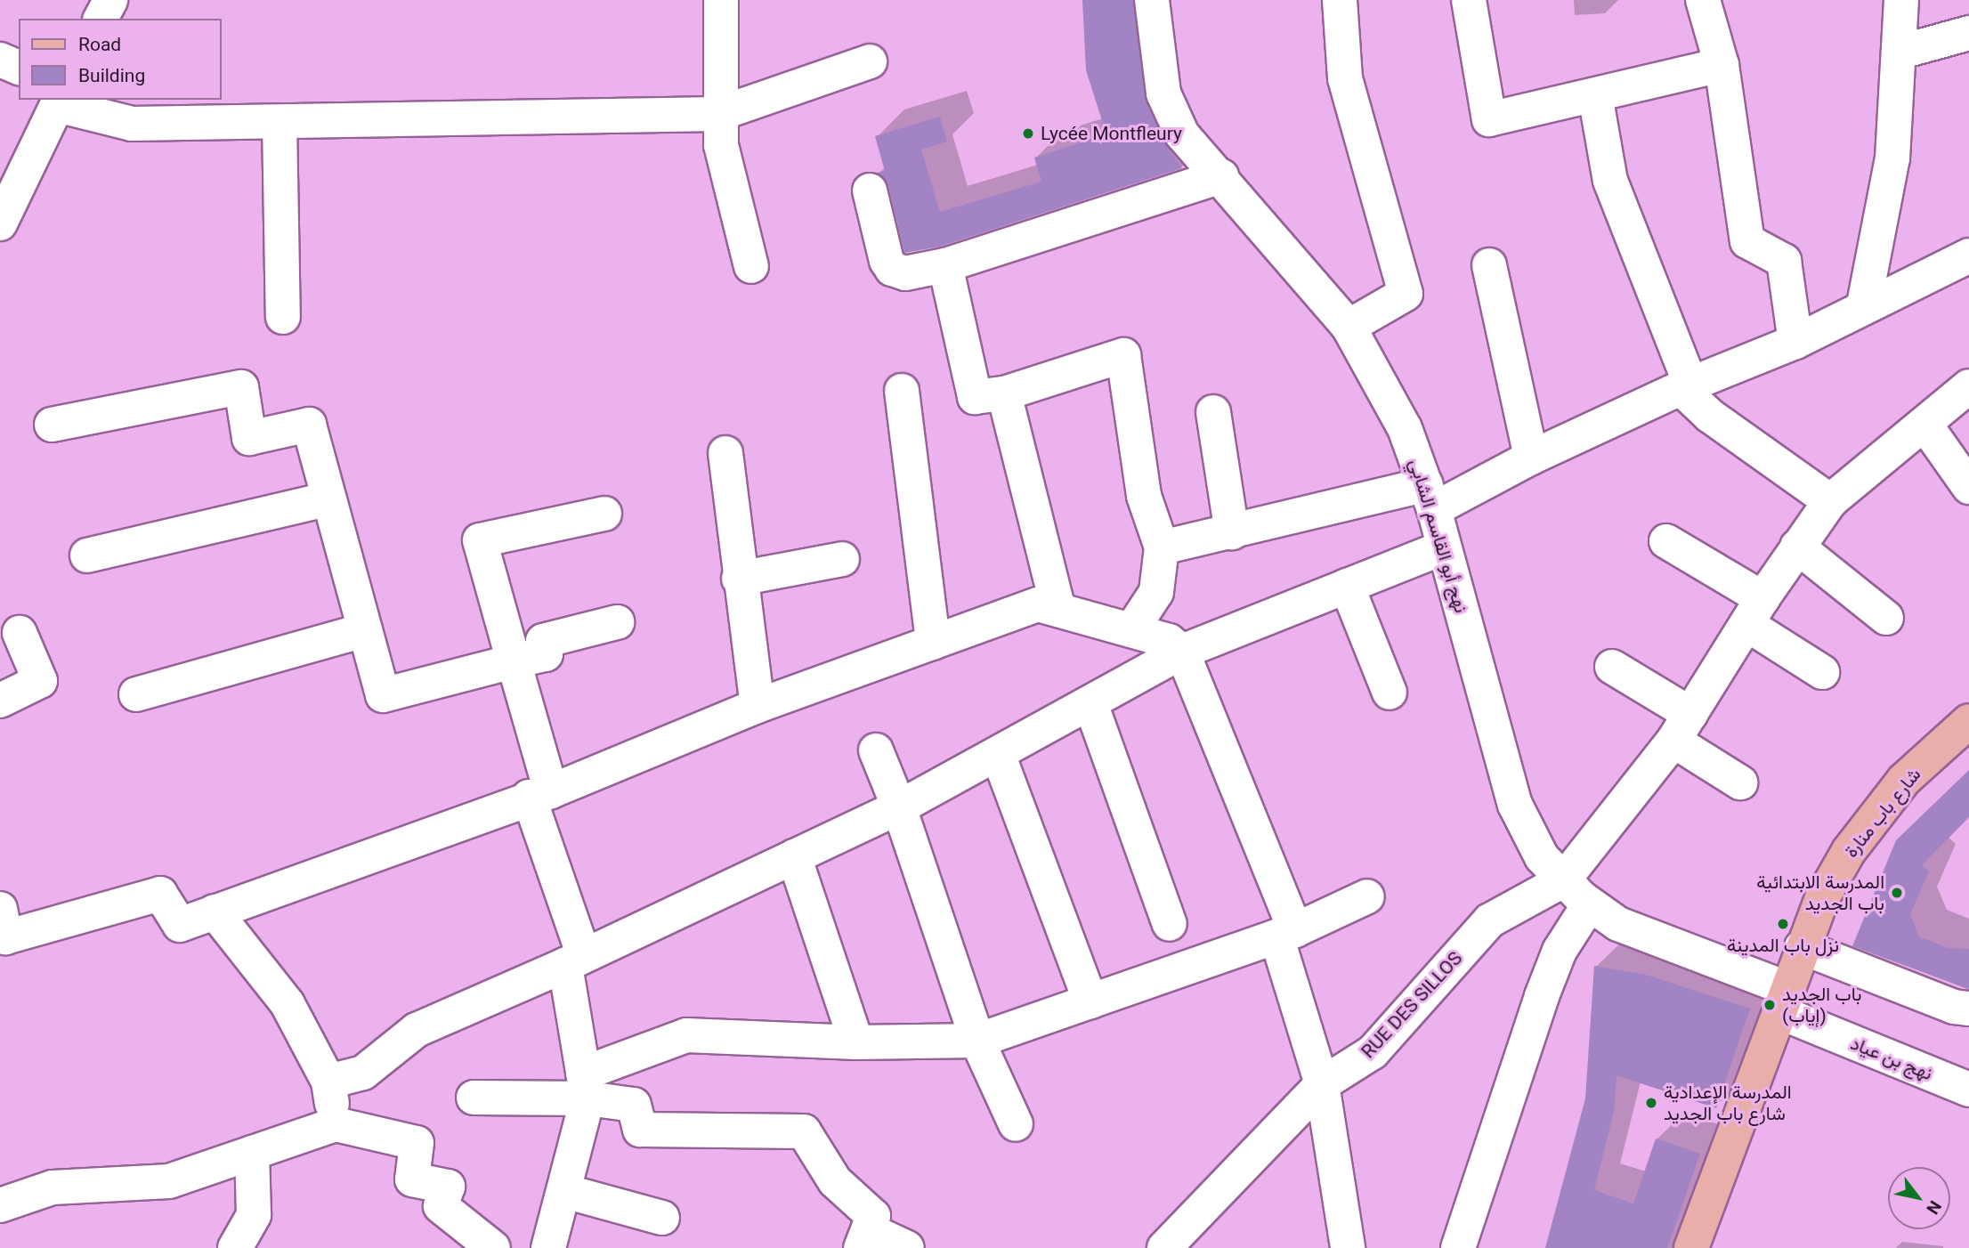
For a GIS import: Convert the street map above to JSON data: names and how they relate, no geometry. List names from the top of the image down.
{
  "streets": {
    "main road": ["شارع باب منارة"],
    "street": ["نهج أبو القاسم الشابي", "RUE DES SILLOS", "نهج بن عياد"]
  },
  "crossings": [
    ["نهج أبو القاسم الشابي", "شارع باب منارة"],
    ["نهج أبو القاسم الشابي", "RUE DES SILLOS"],
    ["نهج أبو القاسم الشابي", "نهج بن عياد"],
    ["شارع باب منارة", "نهج بن عياد"]
  ],
  "places": [
    "Lycée Montfleury",
    "المدرسة الابتدائية باب الجديد",
    "نزل باب المدينة",
    "باب الجديد (إياب)",
    "المدرسة الإعدادية شارع باب الجديد"
  ],
  "legend": ["Road", "Building"],
  "north": "bottom right"
}
